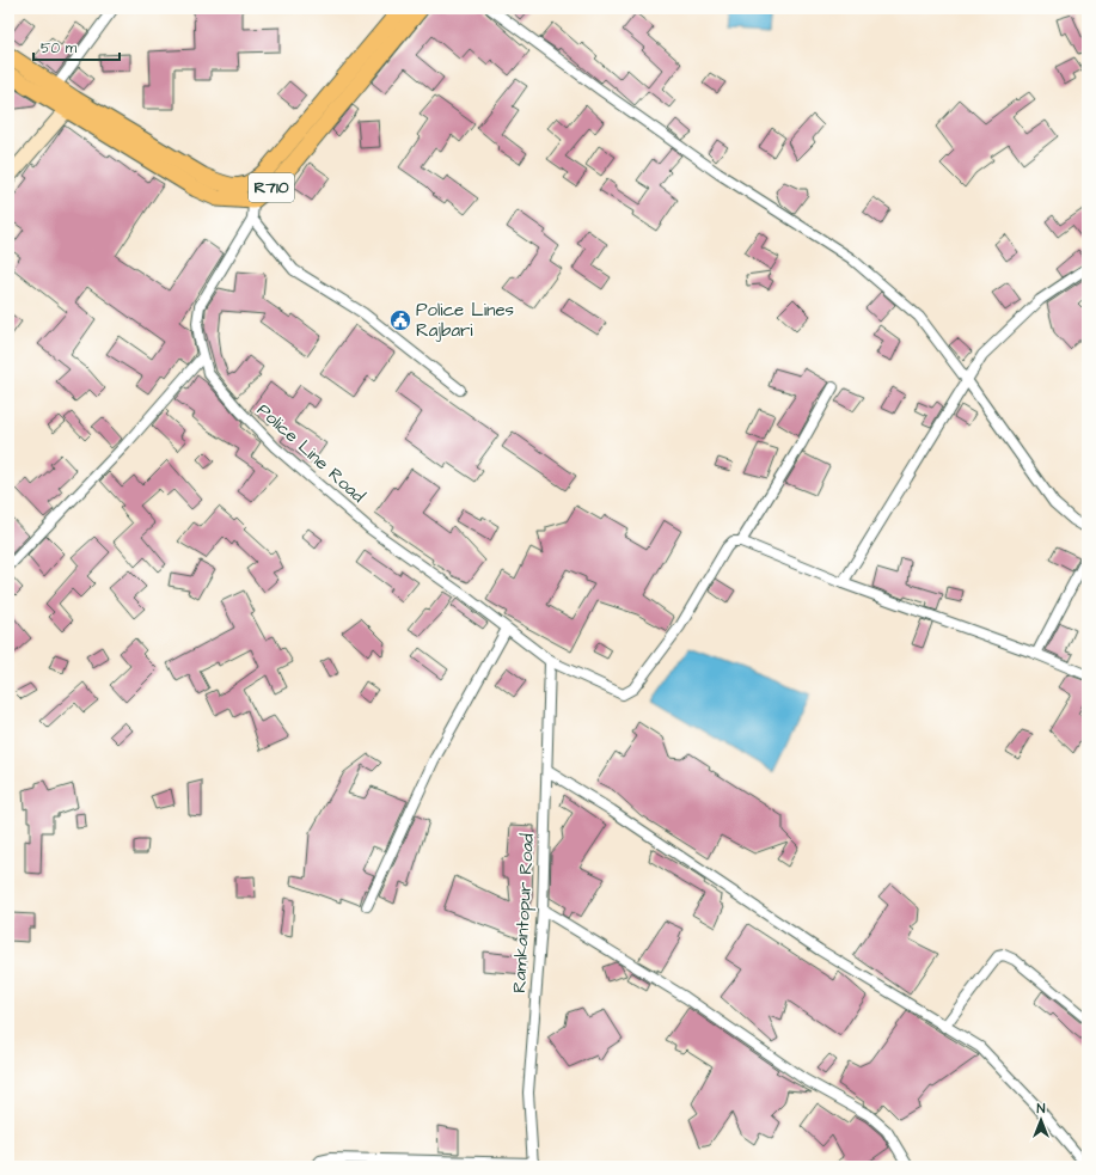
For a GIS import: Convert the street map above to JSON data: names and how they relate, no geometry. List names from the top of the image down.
{
  "streets": {
    "main road": ["R710"],
    "street": ["Police Line Road", "Ramkantopur Road"]
  },
  "crossings": [
    ["R710", "Police Line Road"],
    ["Police Line Road", "Ramkantopur Road"]
  ],
  "places": {
    "public building": ["Police Lines Rajbari"]
  },
  "scale_bar": "50 m",
  "north": "top"
}
